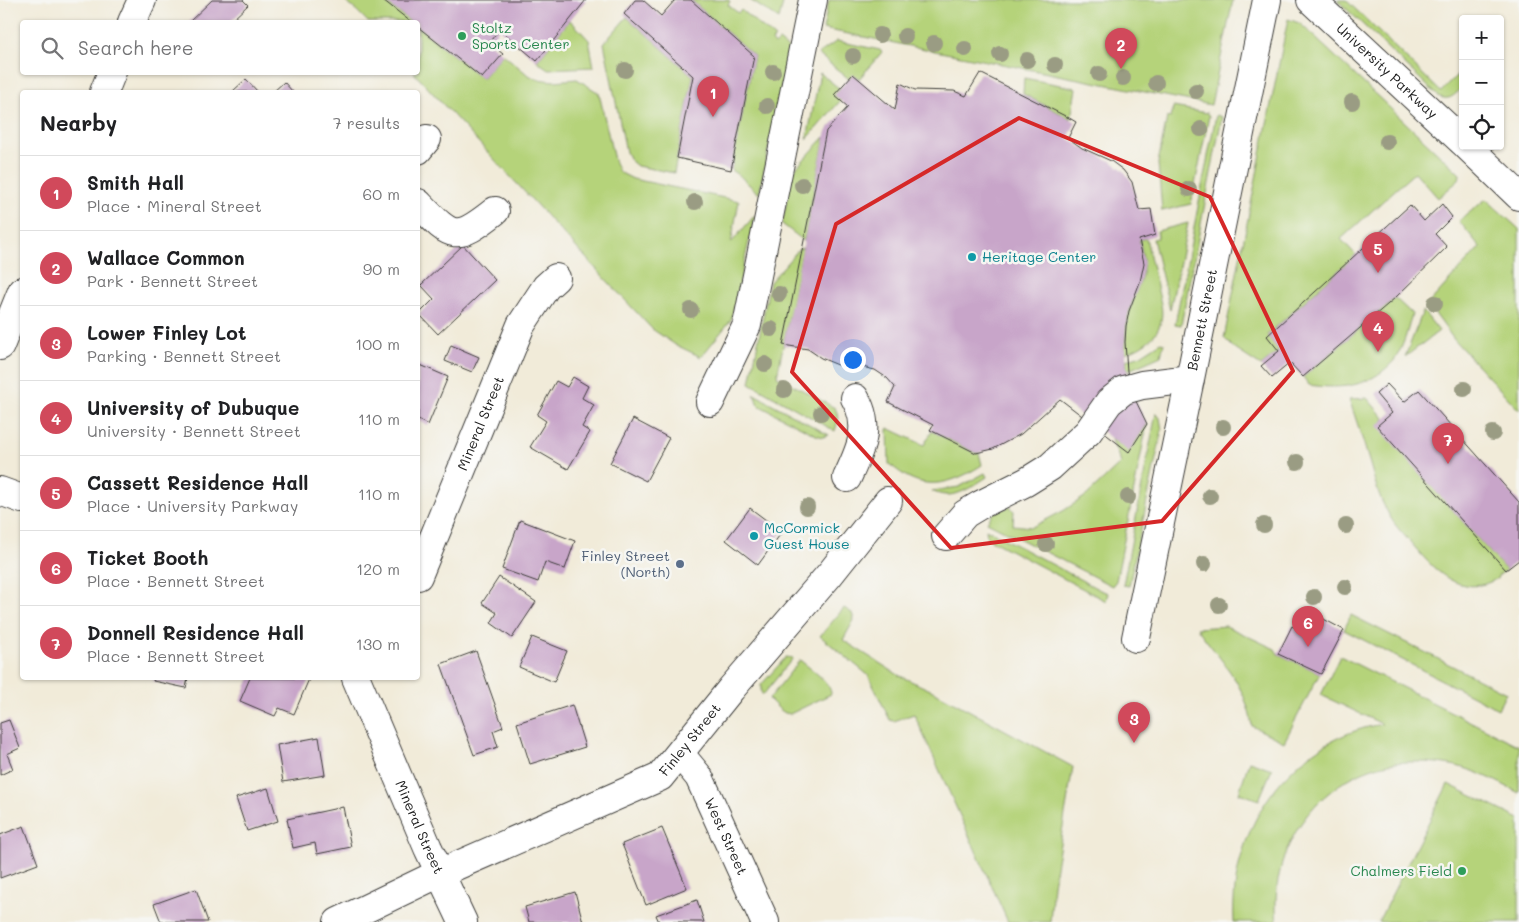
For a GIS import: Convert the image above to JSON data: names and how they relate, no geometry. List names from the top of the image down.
{
  "streets": {
    "street": [
      "University Parkway",
      "Bennett Street",
      "Mineral Street",
      "Finley Street",
      "West Street"
    ]
  },
  "crossings": [
    ["Mineral Street", "Finley Street"],
    ["Finley Street", "West Street"]
  ],
  "places": [
    "Stoltz Sports Center",
    "Heritage Center",
    "McCormick Guest House",
    "Finley Street (North)",
    "Chalmers Field"
  ],
  "page": {
    "map_buttons": ["+", "−"],
    "search": "Search here",
    "pins": [
      "2",
      "1",
      "5",
      "4",
      "7",
      "6",
      "3"
    ],
    "heading": ["Nearby", "7 results"],
    "list": [
      {
        "mark": "1",
        "name": "Smith Hall",
        "note": "Place · Mineral Street",
        "value": "60 m"
      },
      {
        "mark": "2",
        "name": "Wallace Common",
        "note": "Park · Bennett Street",
        "value": "90 m"
      },
      {
        "mark": "3",
        "name": "Lower Finley Lot",
        "note": "Parking · Bennett Street",
        "value": "100 m"
      },
      {
        "mark": "4",
        "name": "University of Dubuque",
        "note": "University · Bennett Street",
        "value": "110 m"
      },
      {
        "mark": "5",
        "name": "Cassett Residence Hall",
        "note": "Place · University Parkway",
        "value": "110 m"
      },
      {
        "mark": "6",
        "name": "Ticket Booth",
        "note": "Place · Bennett Street",
        "value": "120 m"
      },
      {
        "mark": "7",
        "name": "Donnell Residence Hall",
        "note": "Place · Bennett Street",
        "value": "130 m"
      }
    ]
  }
}
